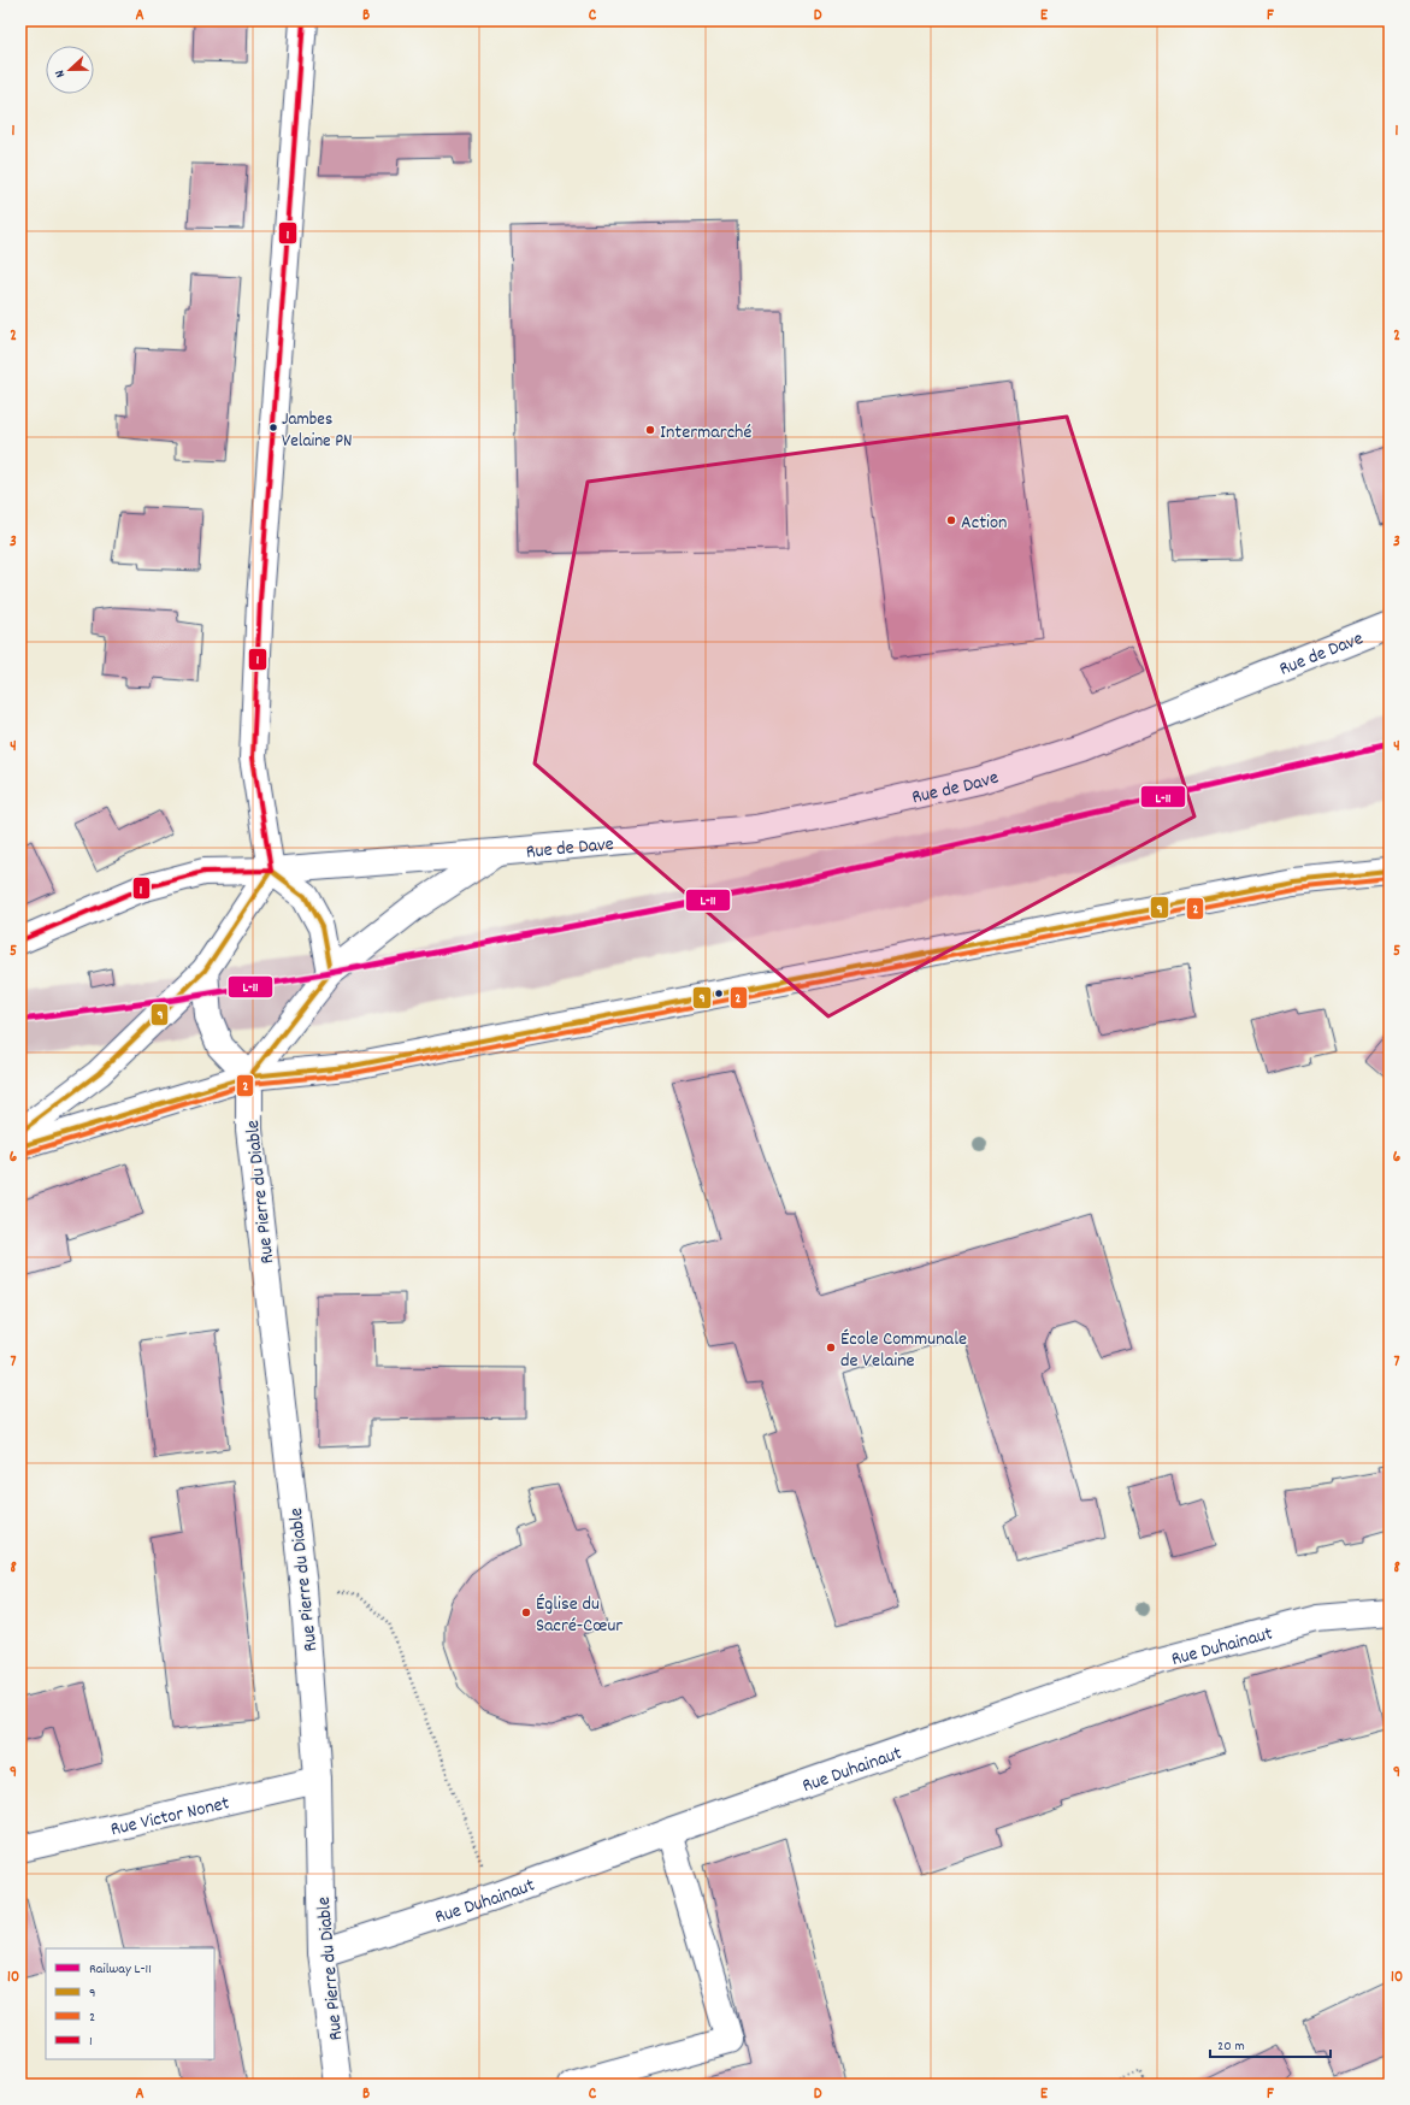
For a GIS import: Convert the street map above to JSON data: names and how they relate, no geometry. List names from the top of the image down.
{
  "streets": {
    "street": [
      "Rue de Dave",
      "Rue Pierre du Diable",
      "Rue Duhainaut",
      "Rue Victor Nonet"
    ]
  },
  "crossings": [
    ["Rue de Dave", "Rue Pierre du Diable"],
    ["Rue Pierre du Diable", "Rue Duhainaut"],
    ["Rue Pierre du Diable", "Rue Victor Nonet"]
  ],
  "places": [
    "Jambes Velaine PN",
    "Intermarché",
    "Action",
    "École Communale de Velaine",
    "Église du Sacré-Cœur"
  ],
  "lines": [
    "transit line 1",
    "rail line L-11",
    "transit line 9",
    "transit line 2"
  ],
  "legend": [
    "Railway L-11",
    "9",
    "2",
    "1"
  ],
  "scale_bar": "20 m",
  "north": "left",
  "grid": {
    "columns": [
      "A",
      "B",
      "C",
      "D",
      "E",
      "F"
    ],
    "rows": [
      "1",
      "2",
      "3",
      "4",
      "5",
      "6",
      "7",
      "8",
      "9",
      "10"
    ]
  }
}
